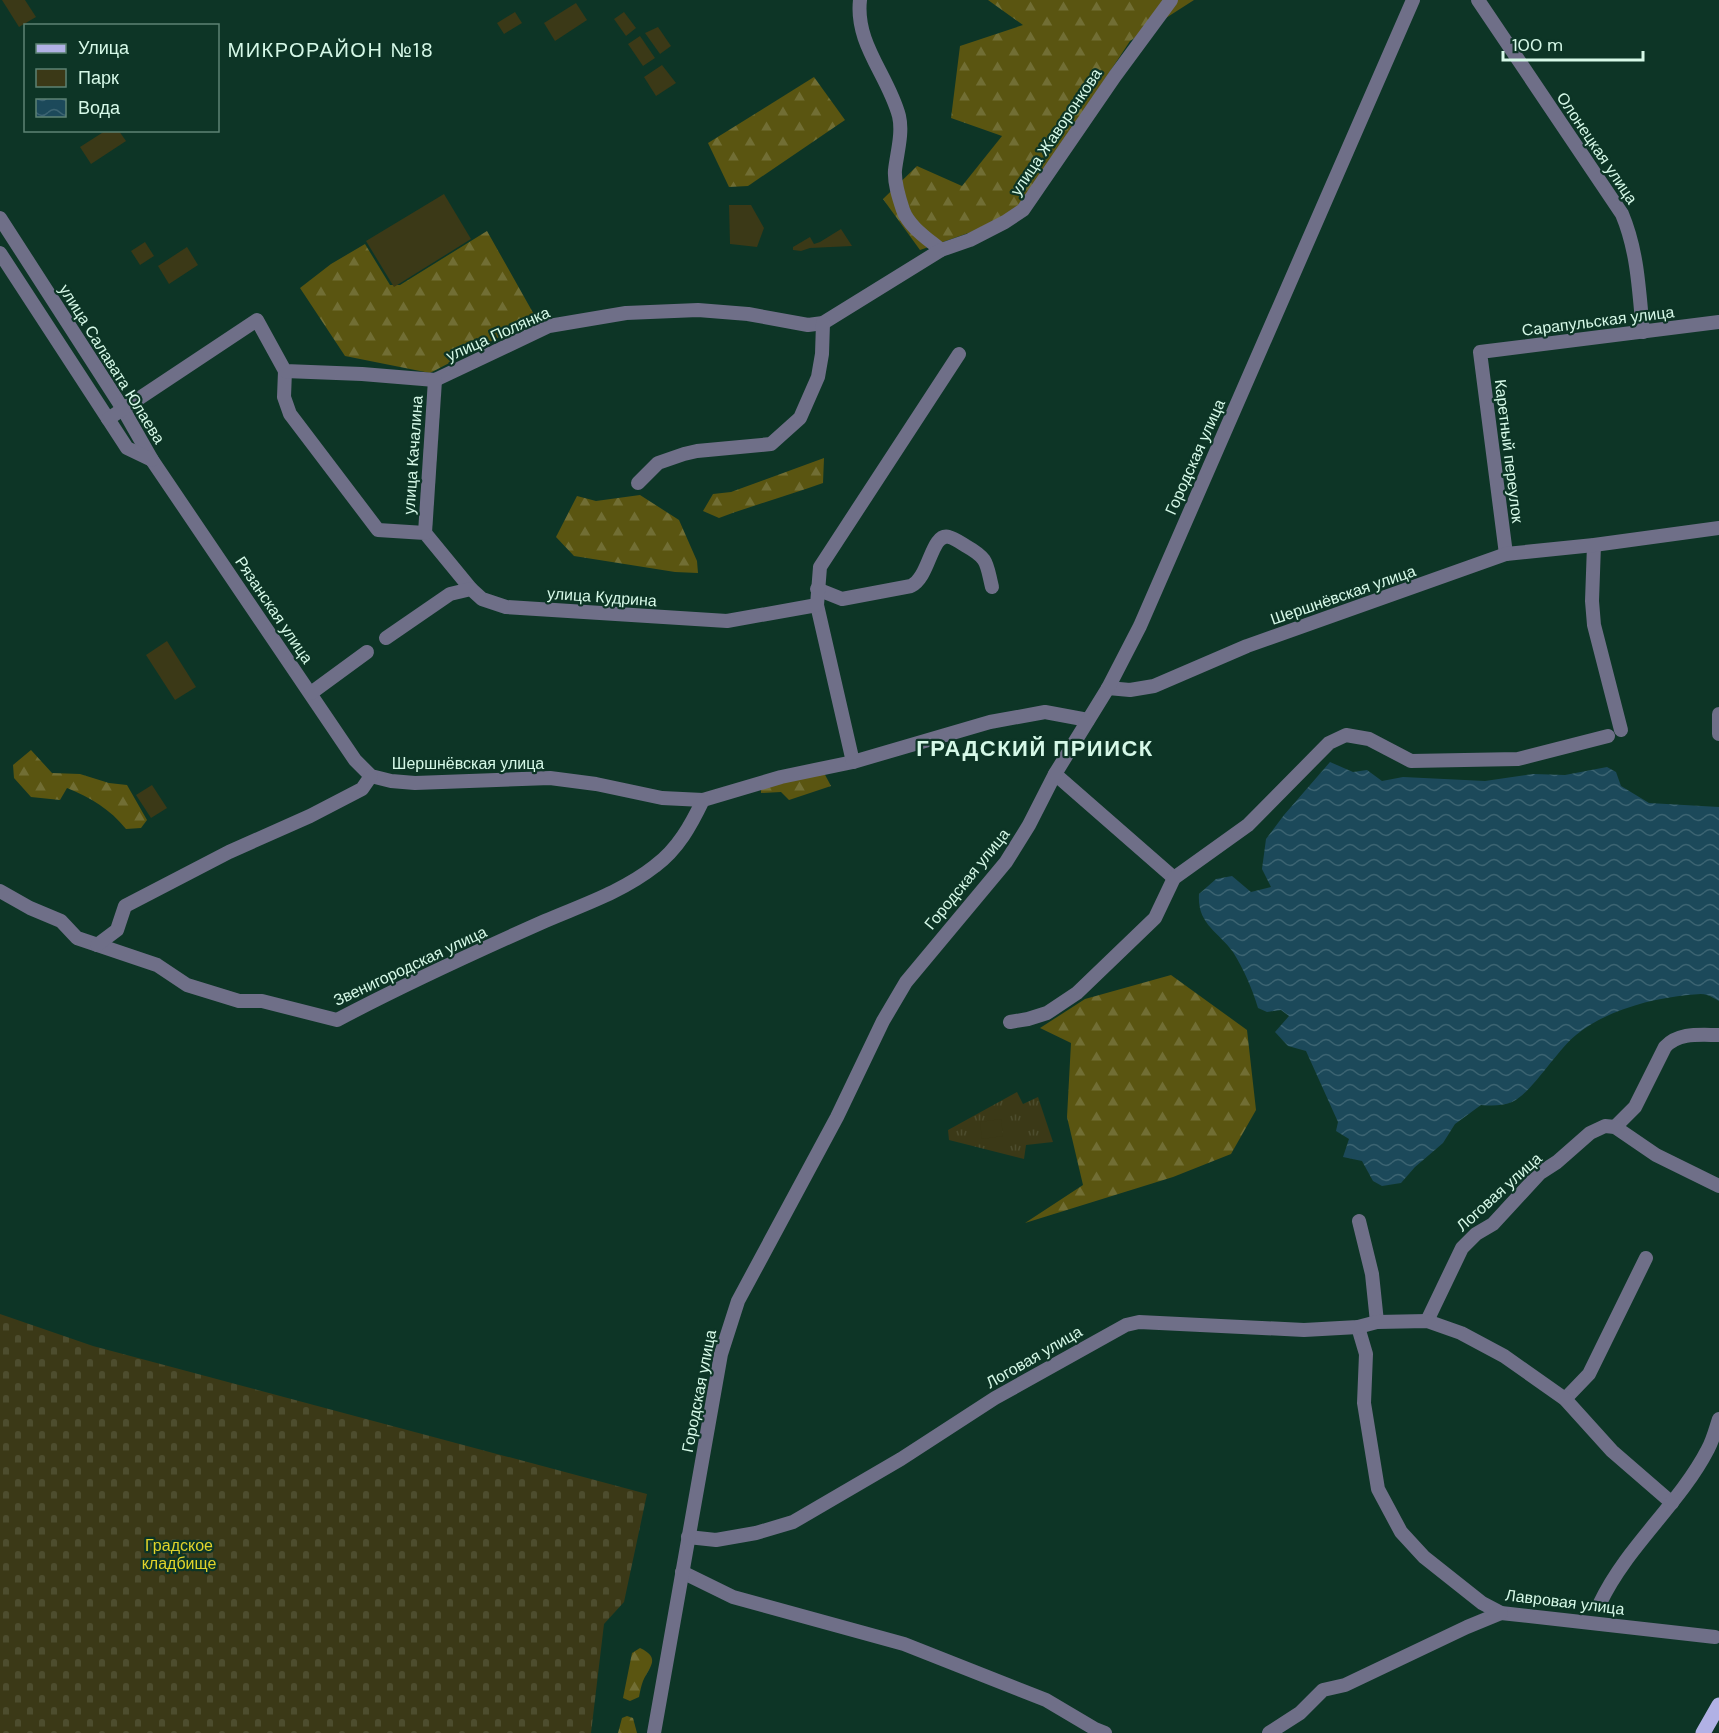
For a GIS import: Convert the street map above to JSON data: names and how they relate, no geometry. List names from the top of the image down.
{
  "streets": {
    "street": [
      "улица Жаворонкова",
      "Олонецкая улица",
      "Сарапульская улица",
      "улица Полянка",
      "улица Салавата Юлаева",
      "Каретный переулок",
      "улица Качалина",
      "Городская улица",
      "Шершнёвская улица",
      "улица Кудрина",
      "Рязанская улица",
      "Звенигородская улица",
      "Логовая улица",
      "Лавровая улица"
    ]
  },
  "crossings": [
    ["Олонецкая улица", "Сарапульская улица"],
    ["Сарапульская улица", "Каретный переулок"],
    ["улица Полянка", "улица Качалина"],
    ["улица Салавата Юлаева", "Рязанская улица"],
    ["Каретный переулок", "Шершнёвская улица"],
    ["Городская улица", "Шершнёвская улица"],
    ["Городская улица", "Логовая улица"],
    ["Шершнёвская улица", "Рязанская улица"],
    ["Шершнёвская улица", "Звенигородская улица"],
    ["Логовая улица", "Лавровая улица"]
  ],
  "districts": ["МИКРОРАЙОН №18", "ГРАДСКИЙ ПРИИСК"],
  "parks": ["Градское кладбище"],
  "legend": ["Улица", "Парк", "Вода"],
  "scale_bar": "100 m"
}
